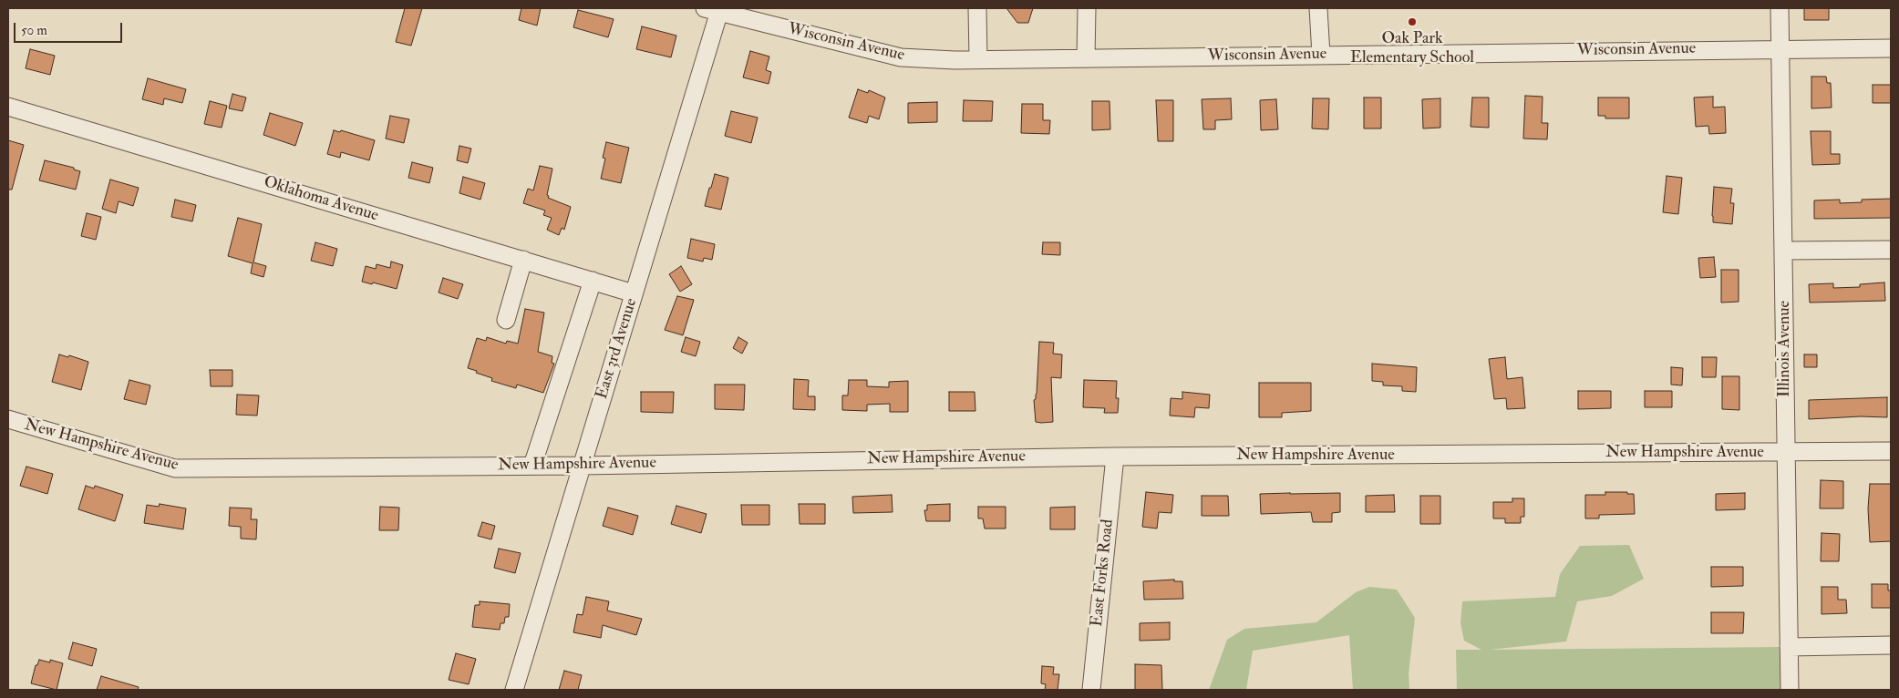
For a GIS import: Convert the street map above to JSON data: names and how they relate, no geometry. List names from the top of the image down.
{
  "streets": {
    "street": [
      "Wisconsin Avenue",
      "Oklahoma Avenue",
      "East 3rd Avenue",
      "Illinois Avenue",
      "New Hampshire Avenue",
      "East Forks Road"
    ]
  },
  "crossings": [
    ["Wisconsin Avenue", "East 3rd Avenue"],
    ["Wisconsin Avenue", "Illinois Avenue"],
    ["Oklahoma Avenue", "East 3rd Avenue"],
    ["East 3rd Avenue", "New Hampshire Avenue"],
    ["Illinois Avenue", "New Hampshire Avenue"],
    ["New Hampshire Avenue", "East Forks Road"]
  ],
  "places": ["Oak Park Elementary School"],
  "scale_bar": "50 m"
}
